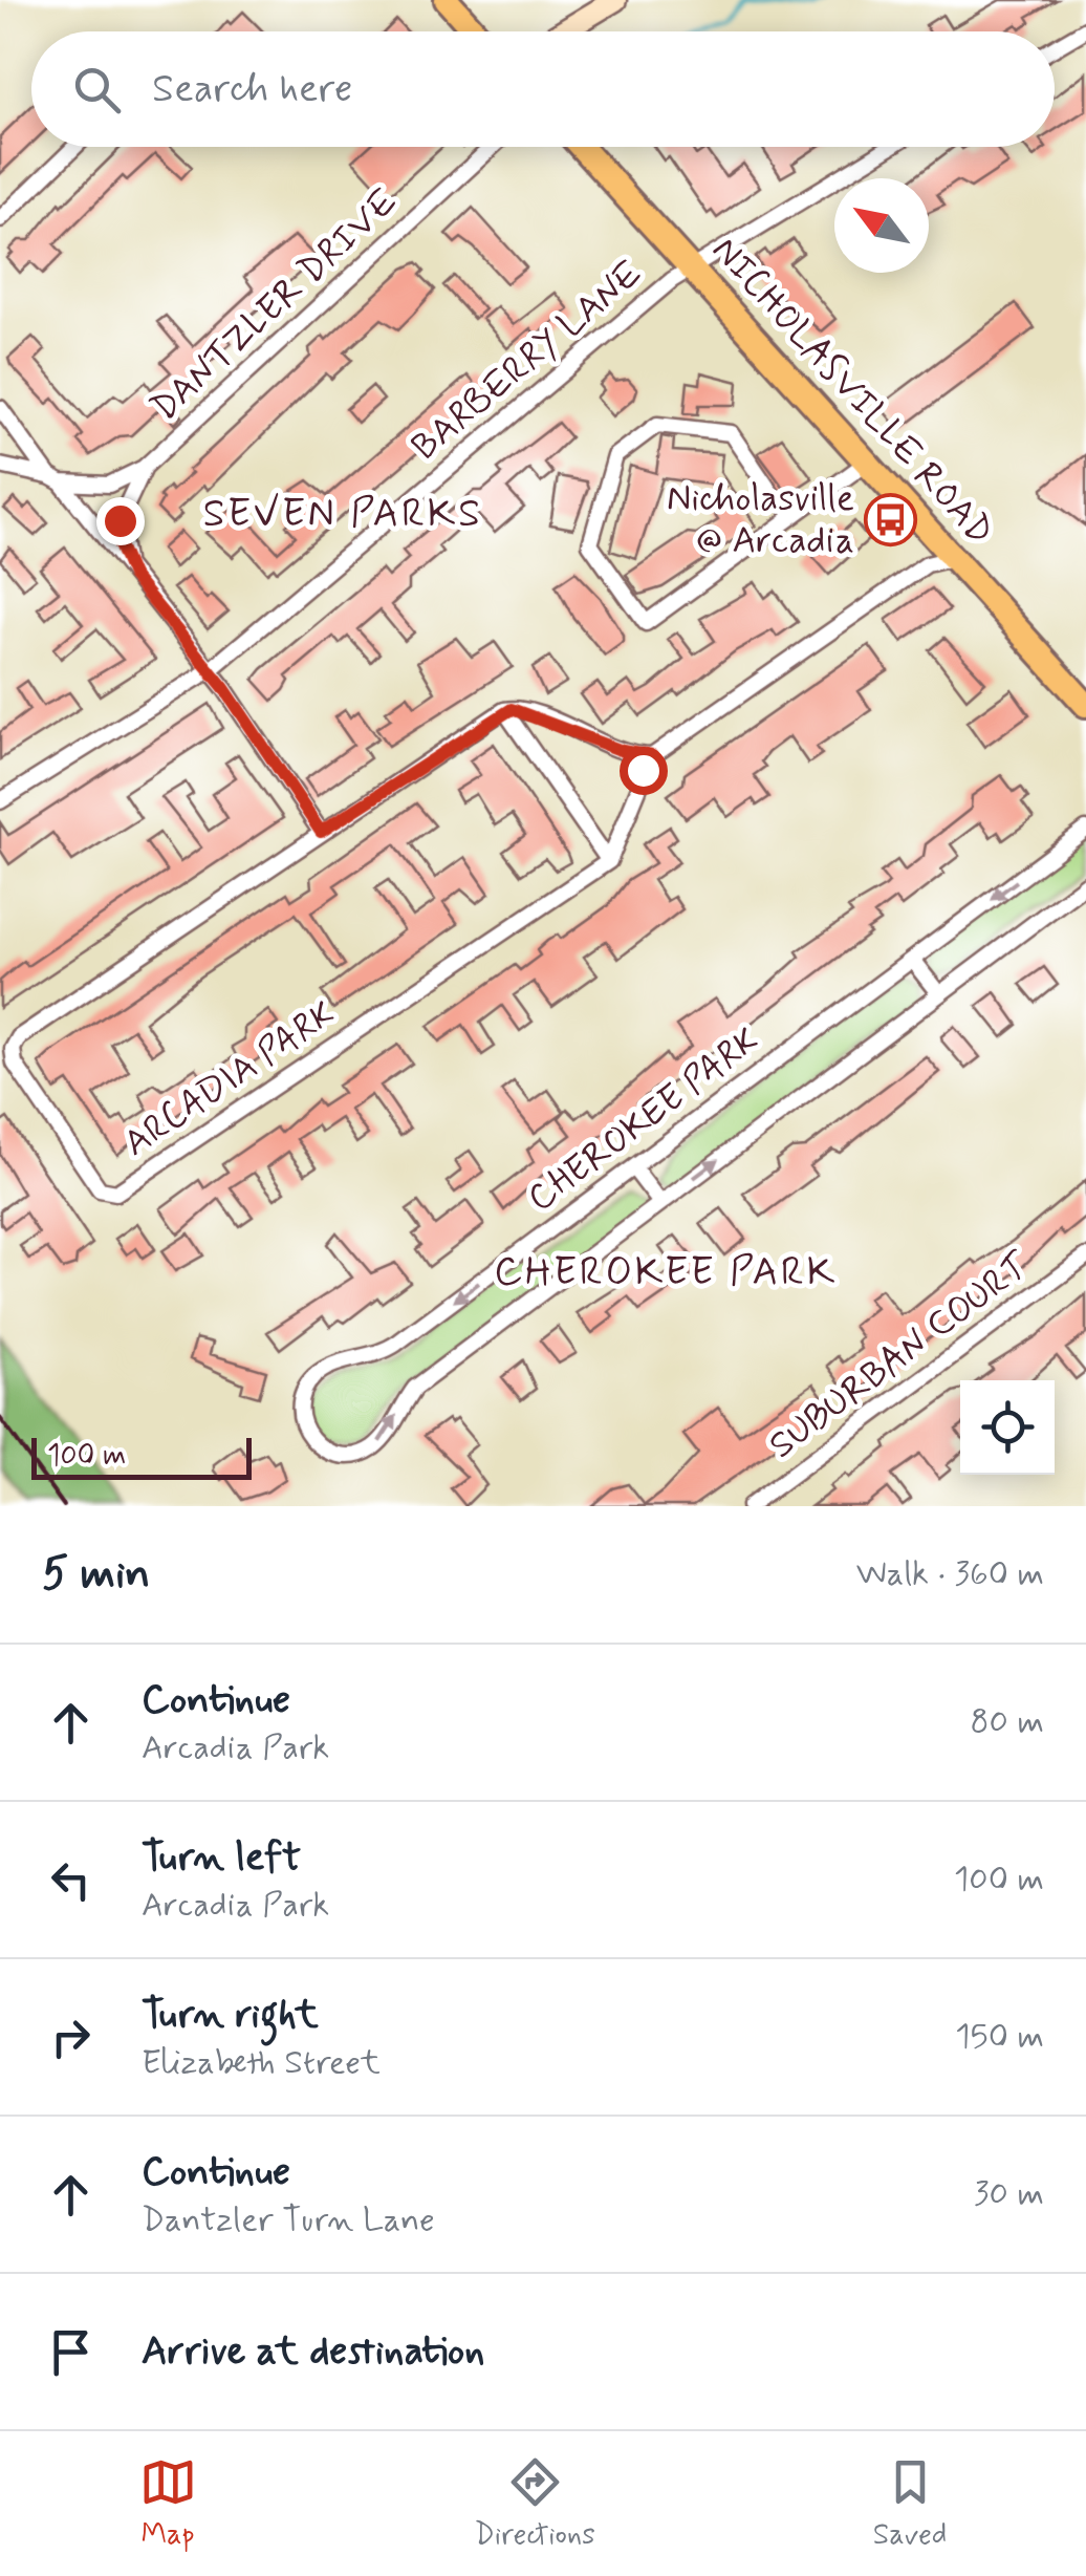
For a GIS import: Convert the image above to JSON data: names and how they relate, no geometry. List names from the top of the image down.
{
  "streets": {
    "main road": ["NICHOLASVILLE ROAD"],
    "street": [
      "DANTZLER DRIVE",
      "BARBERRY LANE",
      "ARCADIA PARK",
      "CHEROKEE PARK",
      "SUBURBAN COURT"
    ]
  },
  "crossings": [
    ["BARBERRY LANE", "NICHOLASVILLE ROAD"]
  ],
  "districts": ["SEVEN PARKS", "CHEROKEE PARK"],
  "places": {
    "bus stop": ["Nicholasville @ Arcadia"]
  },
  "scale_bar": "100 m",
  "north": "top left",
  "page": {
    "search": "Search here",
    "scale": "100 m",
    "heading": ["5 min", "Walk · 360 m"],
    "list": [
      ["Continue", "Arcadia Park", "80 m"],
      ["Turn left", "Arcadia Park", "100 m"],
      ["Turn right", "Elizabeth Street", "150 m"],
      ["Continue", "Dantzler Turn Lane", "30 m"],
      "Arrive at destination"
    ],
    "nav": ["Map", "Directions", "Saved"]
  }
}
